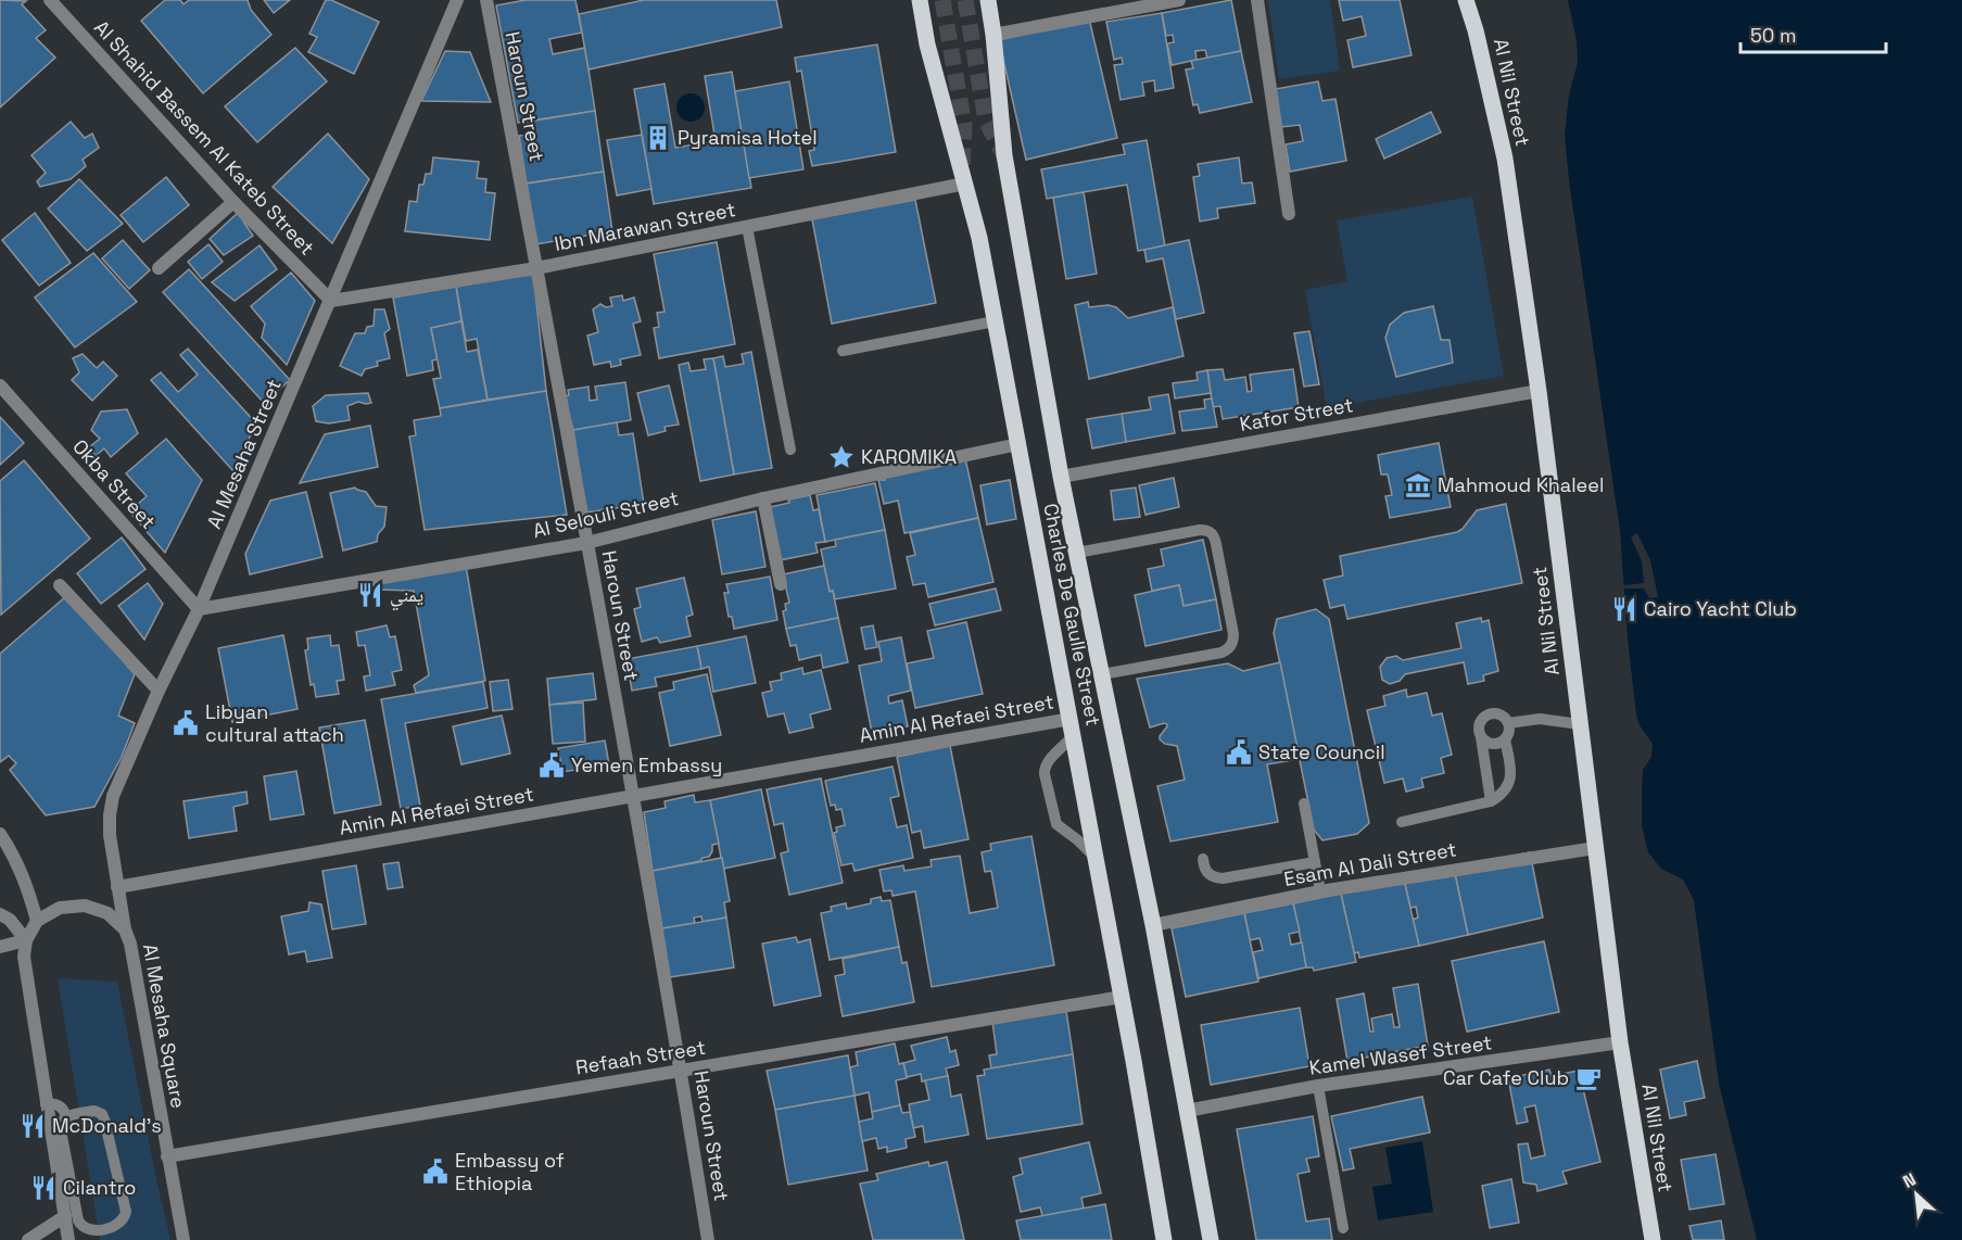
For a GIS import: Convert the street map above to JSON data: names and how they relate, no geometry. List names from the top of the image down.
{
  "streets": {
    "main road": ["Al Nil Street", "Charles De Gaulle Street"],
    "street": [
      "Haroun Street",
      "Al Shahid Bassem Al Kateb Street",
      "Ibn Marawan Street",
      "Kafor Street",
      "Al Mesaha Street",
      "Okba Street",
      "Al Selouli Street",
      "Amin Al Refaei Street",
      "Esam Al Dali Street",
      "Al Mesaha Square",
      "Kamel Wasef Street",
      "Refaah Street"
    ]
  },
  "crossings": [
    ["Al Nil Street", "Kafor Street"],
    ["Al Nil Street", "Esam Al Dali Street"],
    ["Al Nil Street", "Kamel Wasef Street"],
    ["Haroun Street", "Ibn Marawan Street"],
    ["Haroun Street", "Al Selouli Street"],
    ["Haroun Street", "Amin Al Refaei Street"],
    ["Haroun Street", "Refaah Street"],
    ["Al Shahid Bassem Al Kateb Street", "Ibn Marawan Street"],
    ["Al Shahid Bassem Al Kateb Street", "Al Mesaha Street"],
    ["Ibn Marawan Street", "Al Mesaha Street"],
    ["Ibn Marawan Street", "Charles De Gaulle Street"],
    ["Kafor Street", "Charles De Gaulle Street"],
    ["Al Mesaha Street", "Okba Street"],
    ["Al Mesaha Street", "Al Selouli Street"],
    ["Al Mesaha Street", "Amin Al Refaei Street"],
    ["Al Mesaha Street", "Al Mesaha Square"],
    ["Okba Street", "Al Selouli Street"],
    ["Al Selouli Street", "Charles De Gaulle Street"],
    ["Charles De Gaulle Street", "Amin Al Refaei Street"],
    ["Charles De Gaulle Street", "Esam Al Dali Street"],
    ["Charles De Gaulle Street", "Kamel Wasef Street"],
    ["Charles De Gaulle Street", "Refaah Street"],
    ["Al Mesaha Square", "Refaah Street"]
  ],
  "places": {
    "building": ["Pyramisa Hotel"],
    "place": ["KAROMIKA"],
    "museum": ["Mahmoud Khaleel"],
    "restaurant": [
      "يمني",
      "Cairo Yacht Club",
      "McDonald's",
      "Cilantro"
    ],
    "public building": [
      "Libyan cultural attach",
      "State Council",
      "Yemen Embassy",
      "Embassy of Ethiopia"
    ],
    "cafe": ["Car Cafe Club"]
  },
  "scale_bar": "50 m",
  "north": "top left"
}
